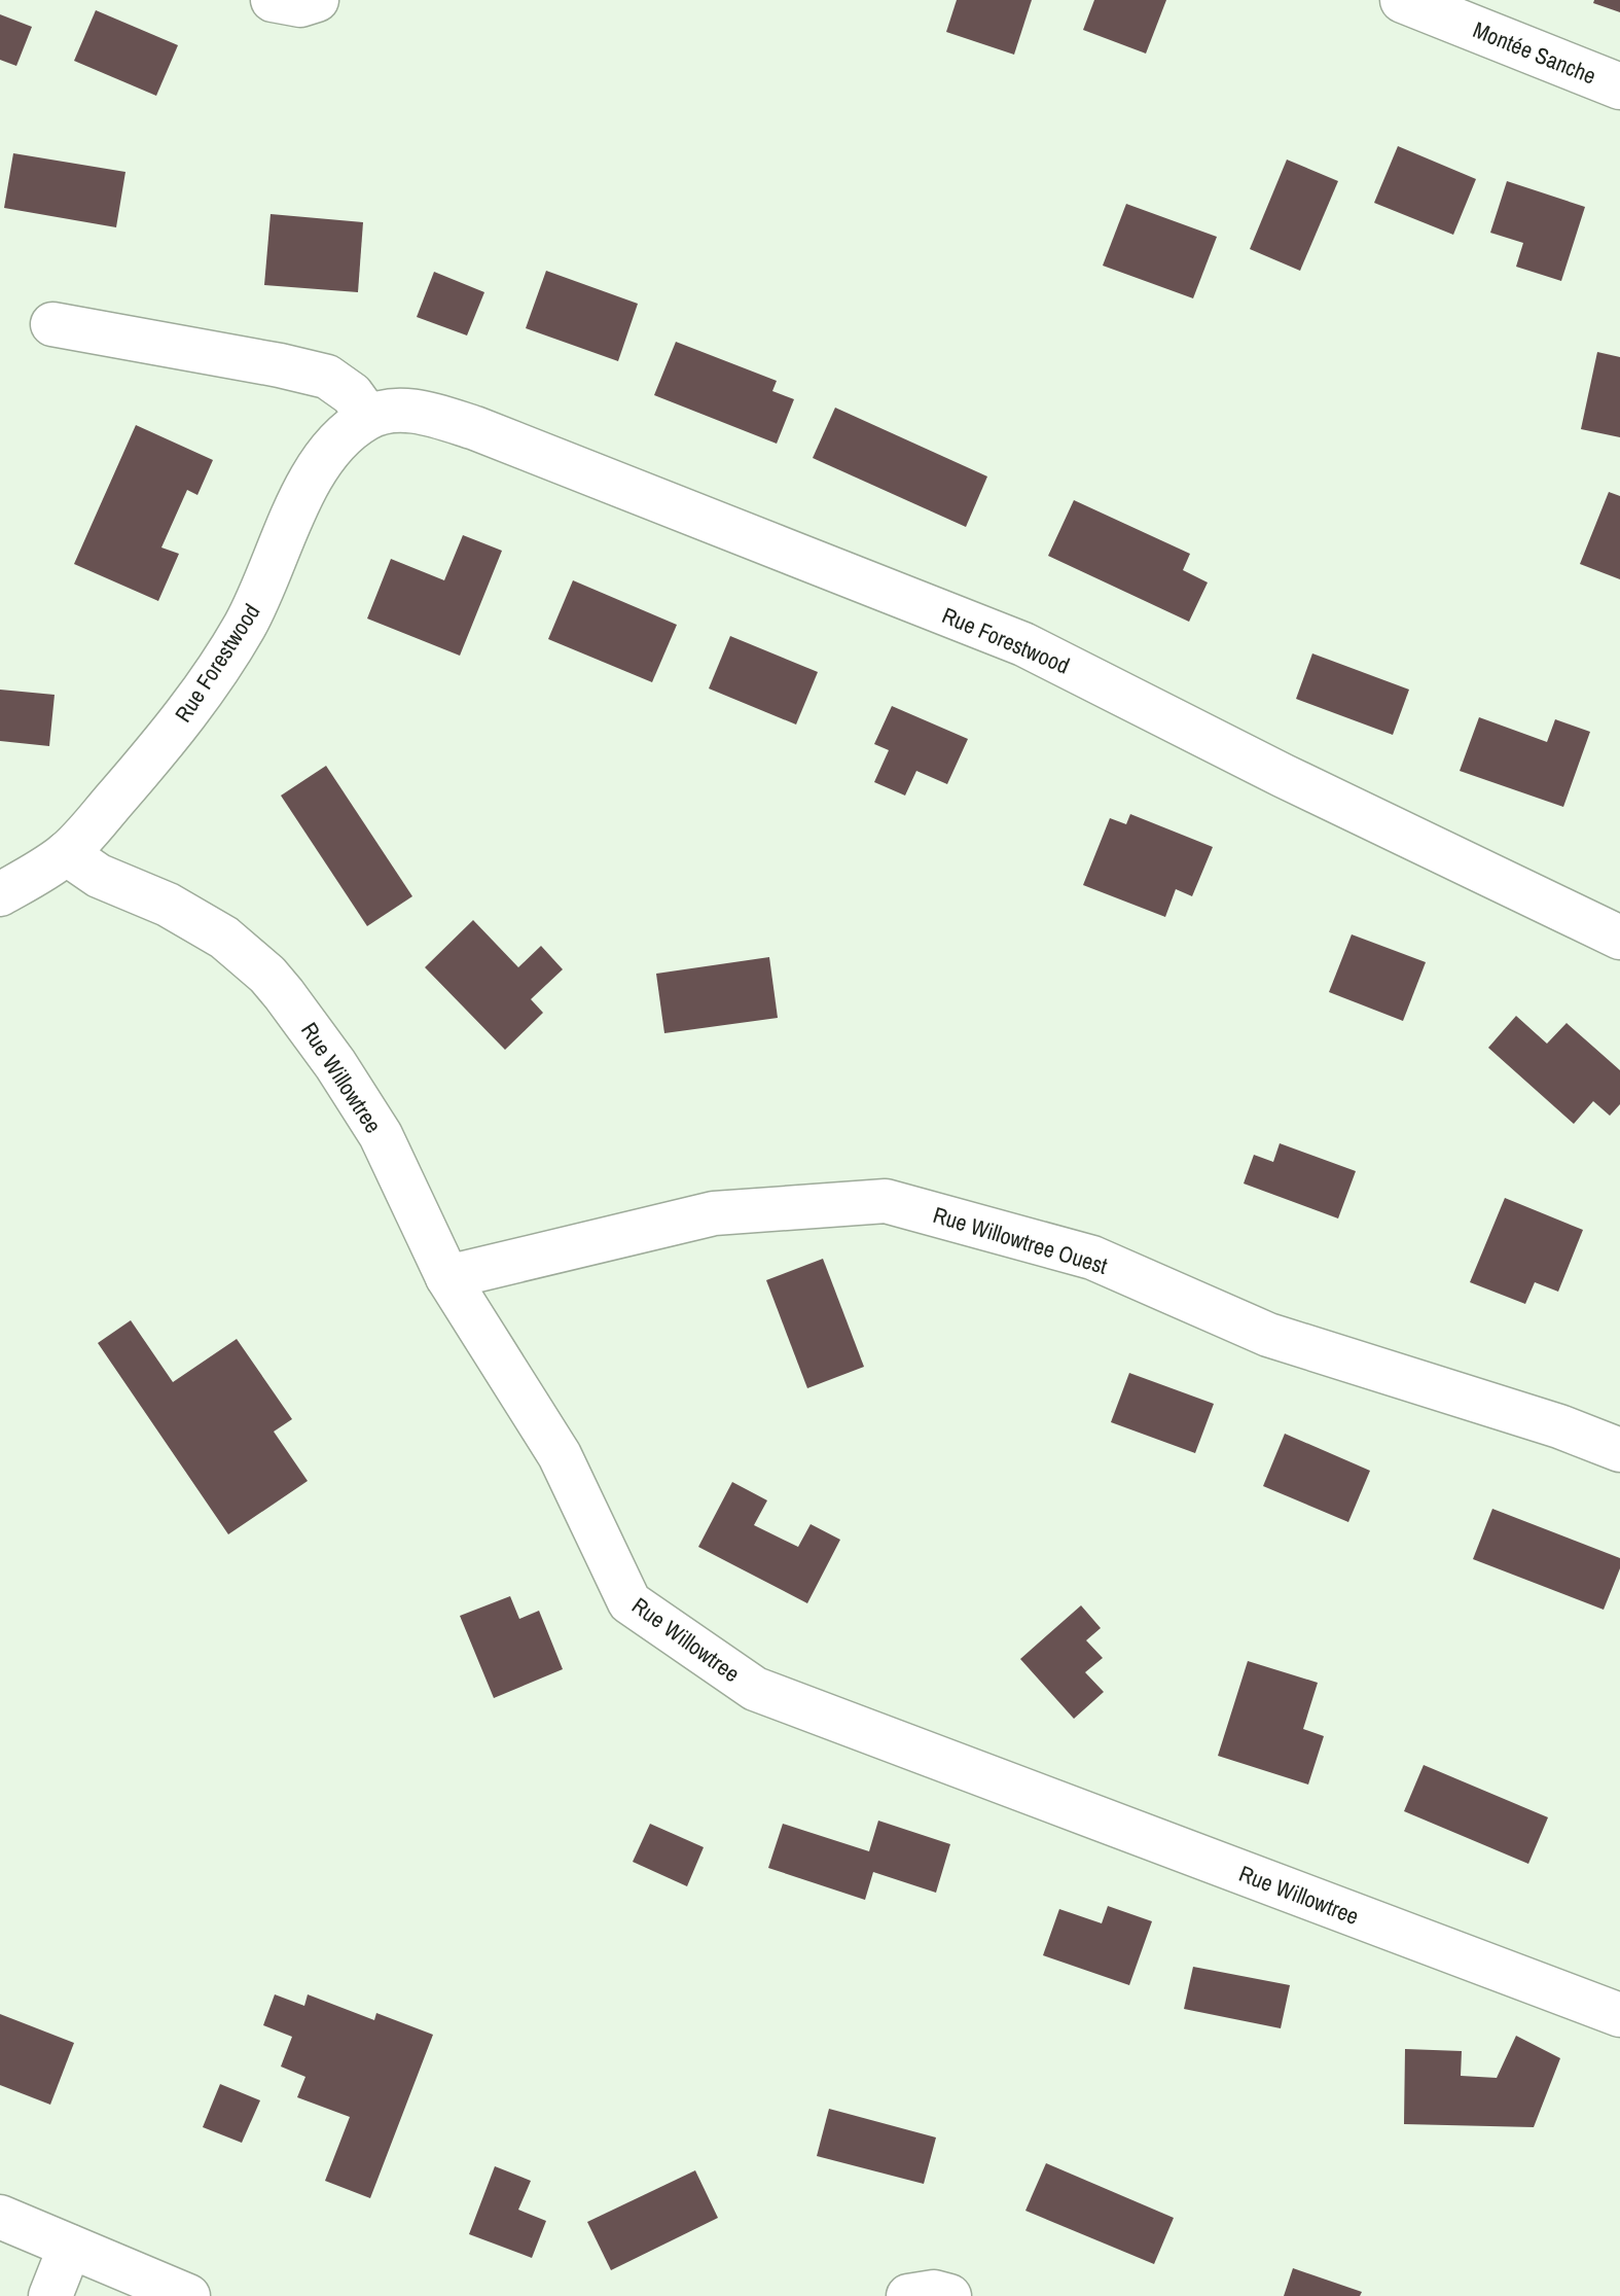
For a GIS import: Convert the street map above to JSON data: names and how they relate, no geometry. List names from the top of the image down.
{
  "streets": {
    "street": [
      "Montée Sanche",
      "Rue Forestwood",
      "Rue Willowtree",
      "Rue Willowtree Ouest"
    ]
  },
  "crossings": [
    ["Rue Forestwood", "Rue Willowtree"],
    ["Rue Willowtree", "Rue Willowtree Ouest"]
  ]
}
